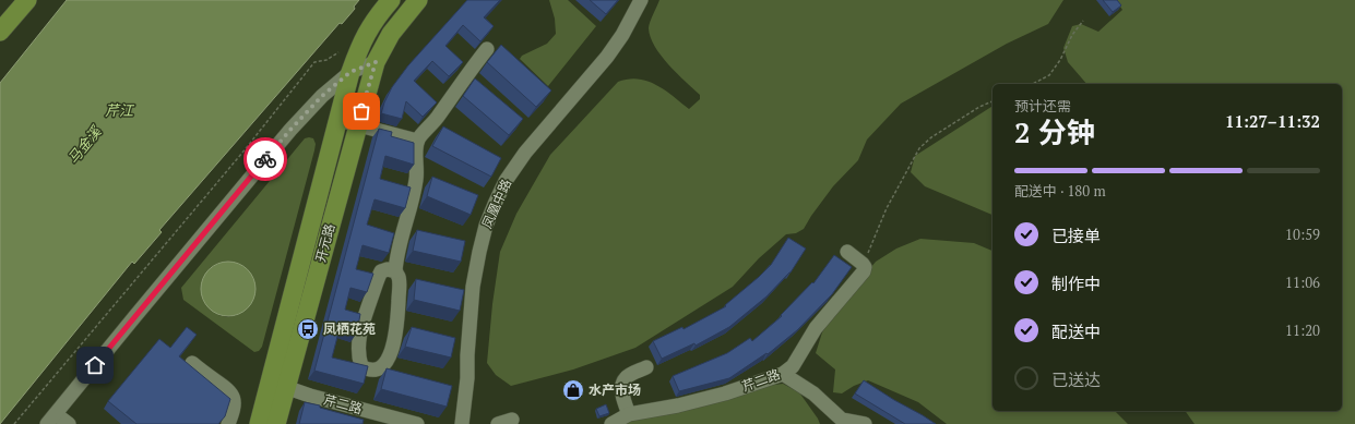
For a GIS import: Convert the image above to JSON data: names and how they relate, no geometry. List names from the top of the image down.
{
  "streets": {
    "main road": ["开元路"],
    "street": ["芹二路"]
  },
  "crossings": [
    ["开元路", "芹二路"]
  ],
  "water": ["芹江", "马金溪"],
  "places": {
    "bus stop": ["凤栖花苑"],
    "shop": ["水产市场"]
  },
  "page": {
    "heading": ["2 分钟", "预计还需", "11:27–11:32"],
    "bar": "配送中 · 180 m",
    "list": [
      ["已接单", "10:59"],
      ["制作中", "11:06"],
      ["配送中", "11:20"],
      "已送达"
    ]
  }
}
